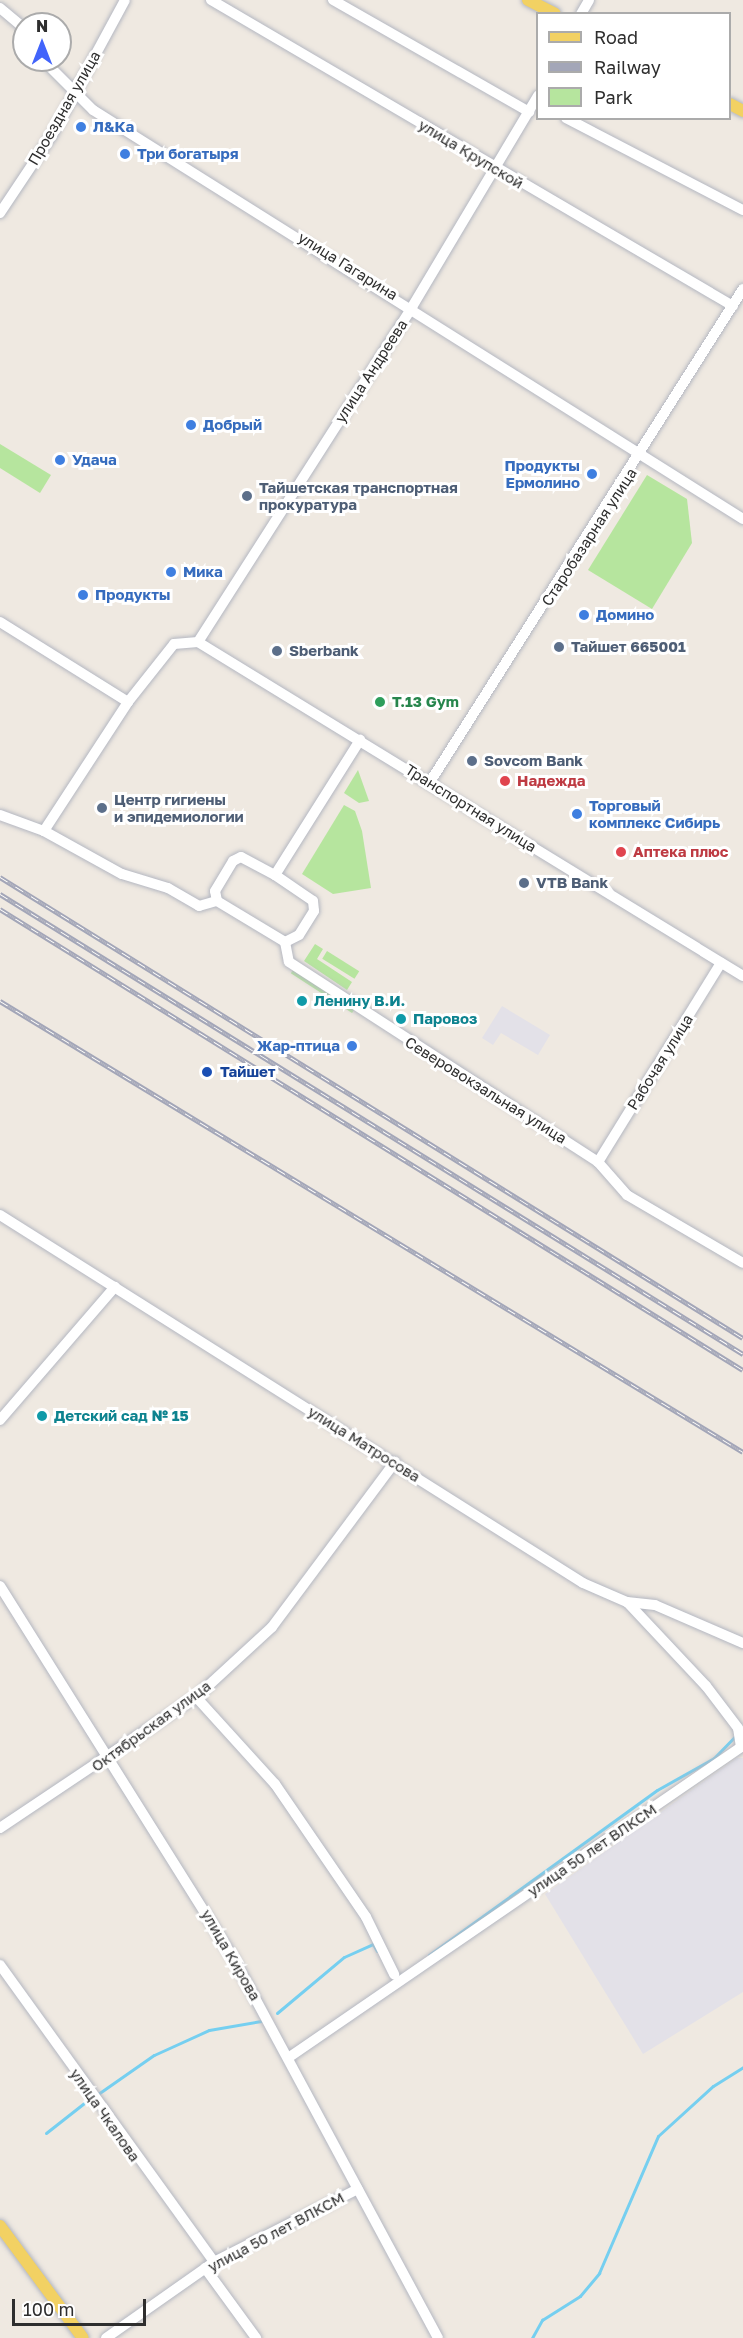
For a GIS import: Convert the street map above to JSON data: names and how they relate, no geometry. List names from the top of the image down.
{
  "streets": {
    "street": [
      "Проездная улица",
      "улица Крупской",
      "улица Гагарина",
      "улица Андреева",
      "Старобазарная улица",
      "Транспортная улица",
      "Рабочая улица",
      "Северовокзальная улица",
      "улица Матросова",
      "Октябрьская улица",
      "улица 50 лет ВЛКСМ",
      "улица Кирова",
      "улица Чкалова"
    ]
  },
  "crossings": [
    ["Проездная улица", "улица Гагарина"],
    ["улица Крупской", "улица Андреева"],
    ["улица Крупской", "Старобазарная улица"],
    ["улица Гагарина", "улица Андреева"],
    ["улица Гагарина", "Старобазарная улица"],
    ["улица Андреева", "Транспортная улица"],
    ["Старобазарная улица", "Транспортная улица"],
    ["Транспортная улица", "Рабочая улица"],
    ["Рабочая улица", "Северовокзальная улица"],
    ["улица Матросова", "Октябрьская улица"],
    ["улица Матросова", "улица 50 лет ВЛКСМ"],
    ["Октябрьская улица", "улица Кирова"],
    ["улица 50 лет ВЛКСМ", "улица Кирова"],
    ["улица 50 лет ВЛКСМ", "улица Чкалова"]
  ],
  "places": [
    "Л&Ка",
    "Три богатыря",
    "Добрый",
    "Удача",
    "Продукты Ермолино",
    "Тайшетская транспортная прокуратура",
    "Мика",
    "Продукты",
    "Домино",
    "Тайшет 665001",
    "Sberbank",
    "T.13 Gym",
    "Sovcom Bank",
    "Надежда",
    "Центр гигиены и эпидемиологии",
    "Торговый комплекс Сибирь",
    "Аптека плюс",
    "VTB Bank",
    "Ленину В.И.",
    "Паровоз",
    "Жар-птица",
    "Тайшет",
    "Детский сад № 15"
  ],
  "legend": ["Road", "Railway", "Park"],
  "scale_bar": "100 m",
  "north": "top"
}
